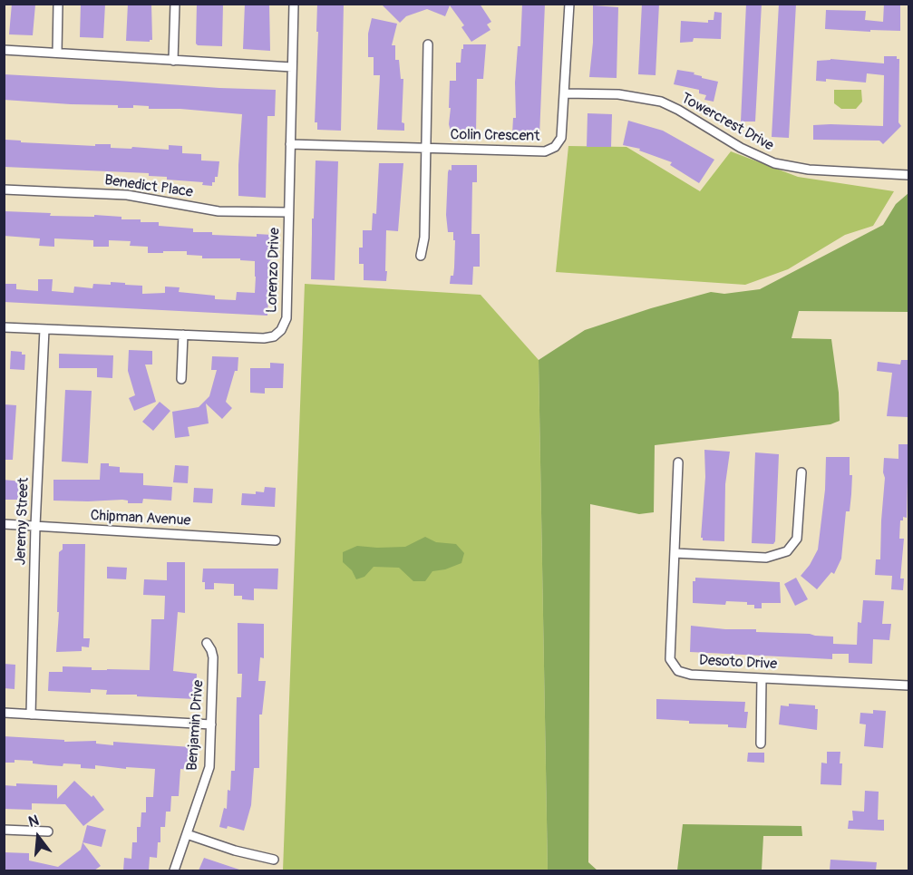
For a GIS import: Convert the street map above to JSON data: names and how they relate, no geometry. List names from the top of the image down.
{
  "streets": {
    "street": [
      "Towercrest Drive",
      "Colin Crescent",
      "Benedict Place",
      "Lorenzo Drive",
      "Chipman Avenue",
      "Jeremy Street",
      "Desoto Drive",
      "Benjamin Drive"
    ]
  },
  "crossings": [
    ["Towercrest Drive", "Colin Crescent"],
    ["Colin Crescent", "Lorenzo Drive"],
    ["Benedict Place", "Lorenzo Drive"],
    ["Lorenzo Drive", "Jeremy Street"],
    ["Chipman Avenue", "Jeremy Street"]
  ],
  "north": "top"
}
